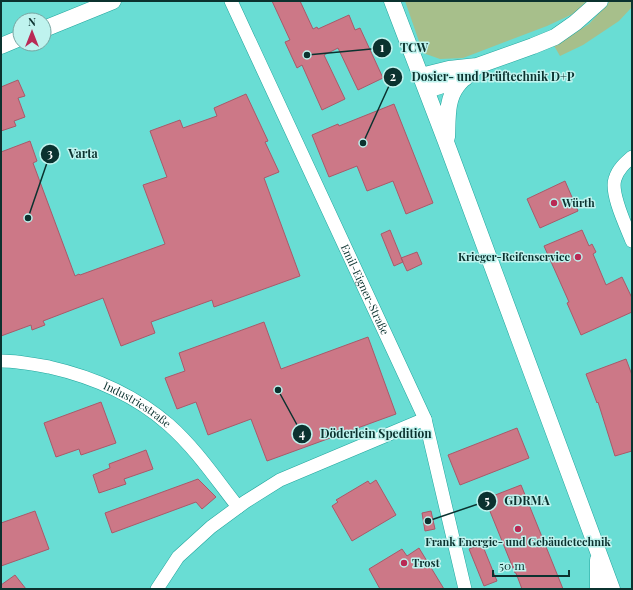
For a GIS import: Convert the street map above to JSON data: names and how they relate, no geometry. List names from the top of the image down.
{
  "streets": {
    "street": ["Emil-Eigner-Straße", "Industriestraße"]
  },
  "places": [
    "TCW",
    "Dosier- und Prüftechnik D+P",
    "Würth",
    "Varta",
    "Krieger-Reifenservice",
    "Döderlein Spedition",
    "GDRMA",
    "Frank Energie- und Gebäudetechnik",
    "Trost"
  ],
  "scale_bar": "50 m",
  "north": "top"
}
